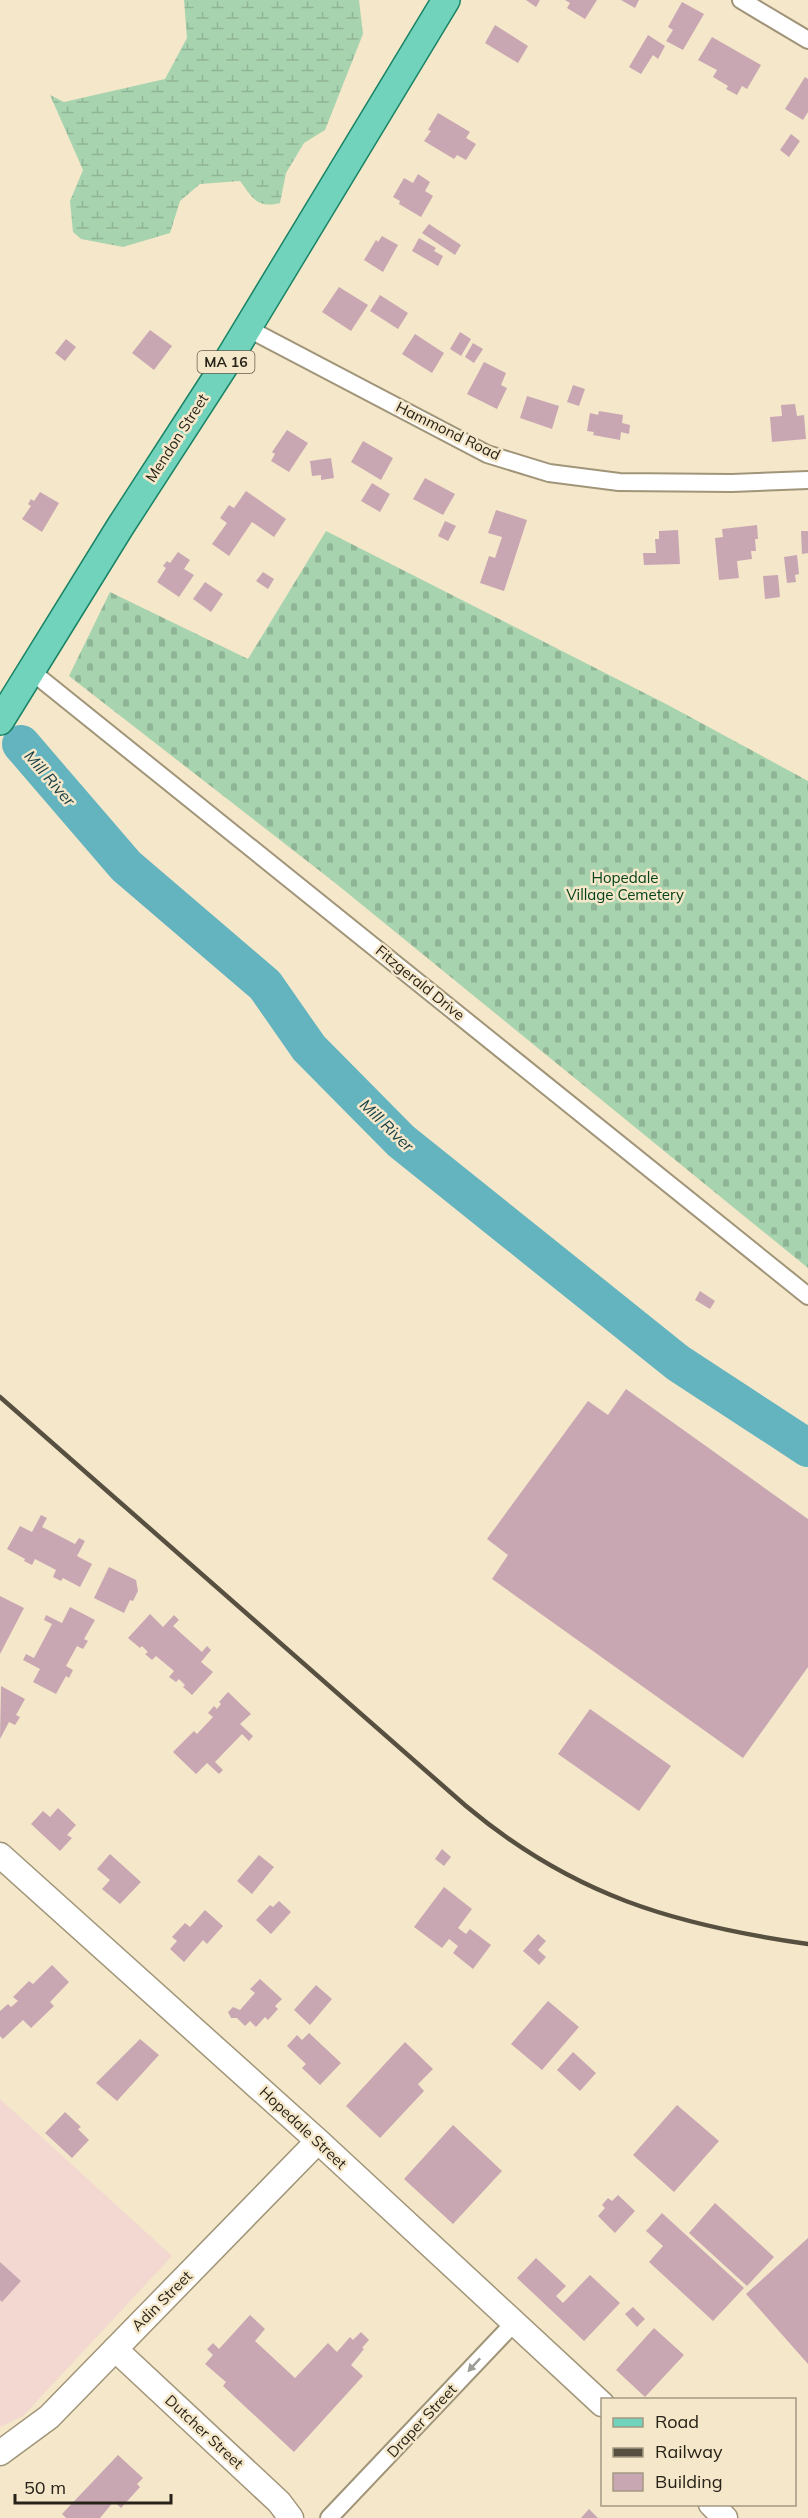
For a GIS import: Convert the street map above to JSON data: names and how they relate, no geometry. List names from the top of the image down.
{
  "streets": {
    "main road": ["MA 16", "Mendon Street"],
    "street": [
      "Hammond Road",
      "Fitzgerald Drive",
      "Hopedale Street",
      "Adin Street",
      "Draper Street",
      "Dutcher Street"
    ]
  },
  "crossings": [
    ["Hammond Road", "Mendon Street"],
    ["Mendon Street", "Fitzgerald Drive"],
    ["Hopedale Street", "Adin Street"],
    ["Hopedale Street", "Draper Street"],
    ["Adin Street", "Dutcher Street"]
  ],
  "one_way": ["Draper Street"],
  "water": ["Mill River"],
  "parks": ["Hopedale Village Cemetery"],
  "legend": ["Road", "Railway", "Building"],
  "scale_bar": "50 m"
}
